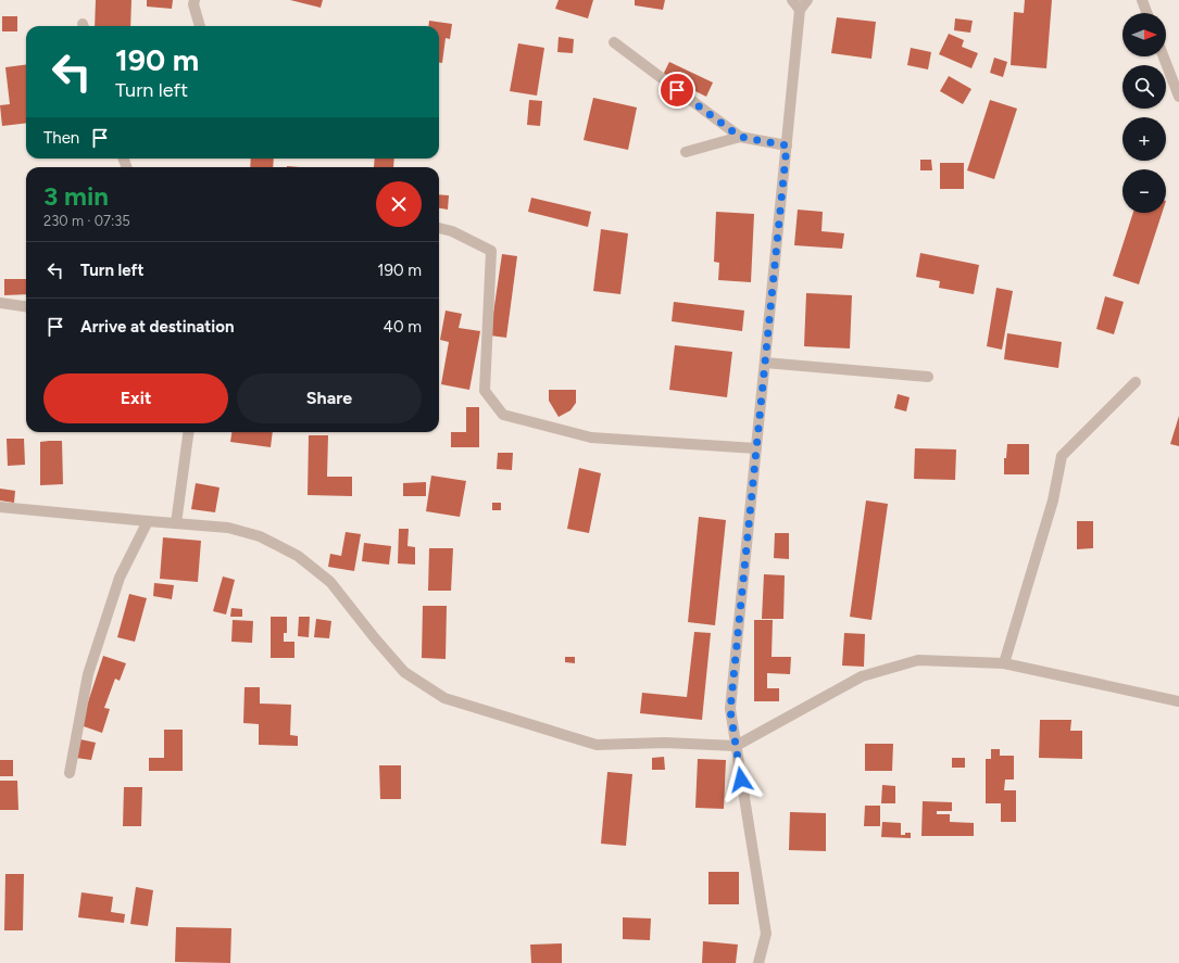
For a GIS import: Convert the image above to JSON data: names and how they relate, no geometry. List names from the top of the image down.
{
  "north": "right",
  "page": {
    "map_buttons": ["+", "−"],
    "turn": ["190 m", "Turn left"],
    "then": "Then",
    "heading": ["3 min", "230 m · 07:35"],
    "list": [
      {
        "name": "Turn left",
        "value": "190 m"
      },
      {
        "name": "Arrive at destination",
        "value": "40 m"
      }
    ],
    "buttons": ["Exit", "Share"]
  }
}
